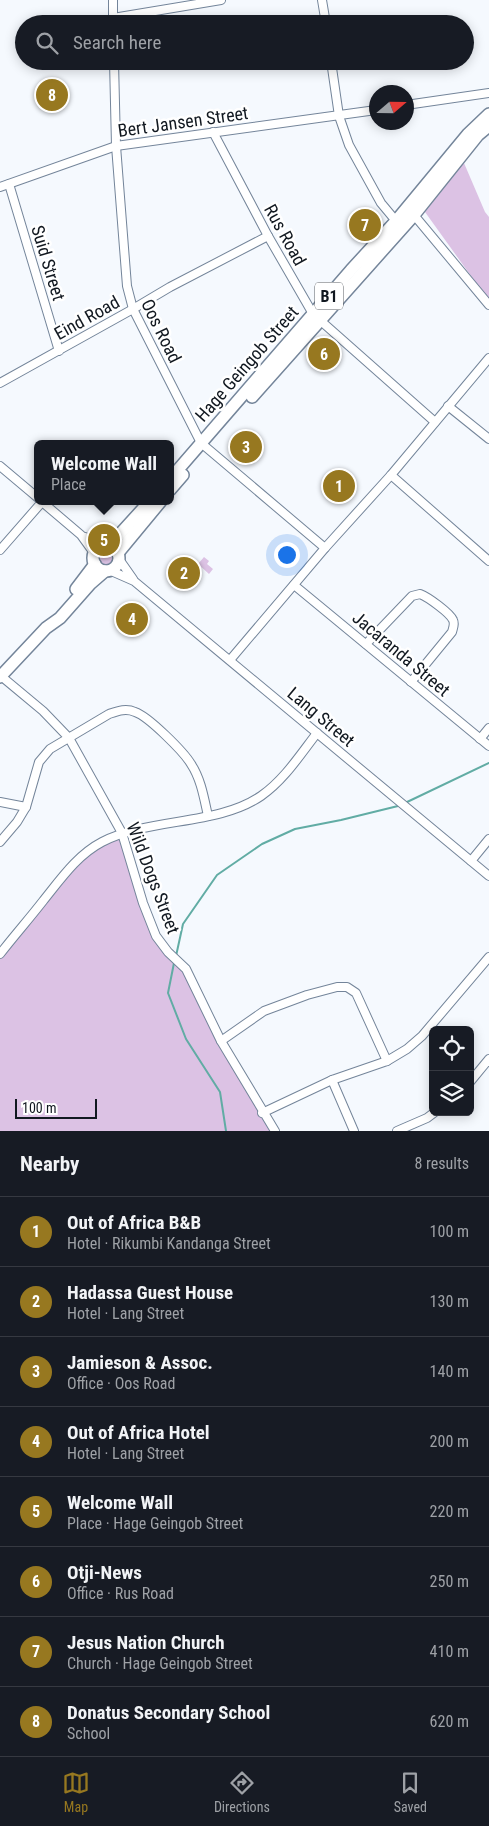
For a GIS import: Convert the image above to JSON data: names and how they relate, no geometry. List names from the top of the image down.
{
  "streets": {
    "highway": ["B1", "Hage Geingob Street"],
    "street": [
      "Bert Jansen Street",
      "Rus Road",
      "Suid Street",
      "Eind Road",
      "Oos Road",
      "Jacaranda Street",
      "Lang Street",
      "Wild Dogs Street"
    ]
  },
  "crossings": [
    ["Bert Jansen Street", "Rus Road"],
    ["Bert Jansen Street", "Suid Street"],
    ["Bert Jansen Street", "Oos Road"],
    ["Rus Road", "Eind Road"],
    ["Rus Road", "Hage Geingob Street"],
    ["Suid Street", "Eind Road"],
    ["Eind Road", "Oos Road"],
    ["Oos Road", "Hage Geingob Street"]
  ],
  "scale_bar": "100 m",
  "north": "right",
  "page": {
    "search": "Search here",
    "pins": [
      "8",
      "7",
      "6",
      "3",
      "1",
      "5",
      "2",
      "4"
    ],
    "popup": ["Welcome Wall", "Place"],
    "scale": "100 m",
    "heading": ["Nearby", "8 results"],
    "list": [
      {
        "mark": "1",
        "name": "Out of Africa B&B",
        "note": "Hotel · Rikumbi Kandanga Street",
        "value": "100 m"
      },
      {
        "mark": "2",
        "name": "Hadassa Guest House",
        "note": "Hotel · Lang Street",
        "value": "130 m"
      },
      {
        "mark": "3",
        "name": "Jamieson & Assoc.",
        "note": "Office · Oos Road",
        "value": "140 m"
      },
      {
        "mark": "4",
        "name": "Out of Africa Hotel",
        "note": "Hotel · Lang Street",
        "value": "200 m"
      },
      {
        "mark": "5",
        "name": "Welcome Wall",
        "note": "Place · Hage Geingob Street",
        "value": "220 m"
      },
      {
        "mark": "6",
        "name": "Otji-News",
        "note": "Office · Rus Road",
        "value": "250 m"
      },
      {
        "mark": "7",
        "name": "Jesus Nation Church",
        "note": "Church · Hage Geingob Street",
        "value": "410 m"
      },
      {
        "mark": "8",
        "name": "Donatus Secondary School",
        "note": "School",
        "value": "620 m"
      }
    ],
    "nav": ["Map", "Directions", "Saved"]
  }
}
